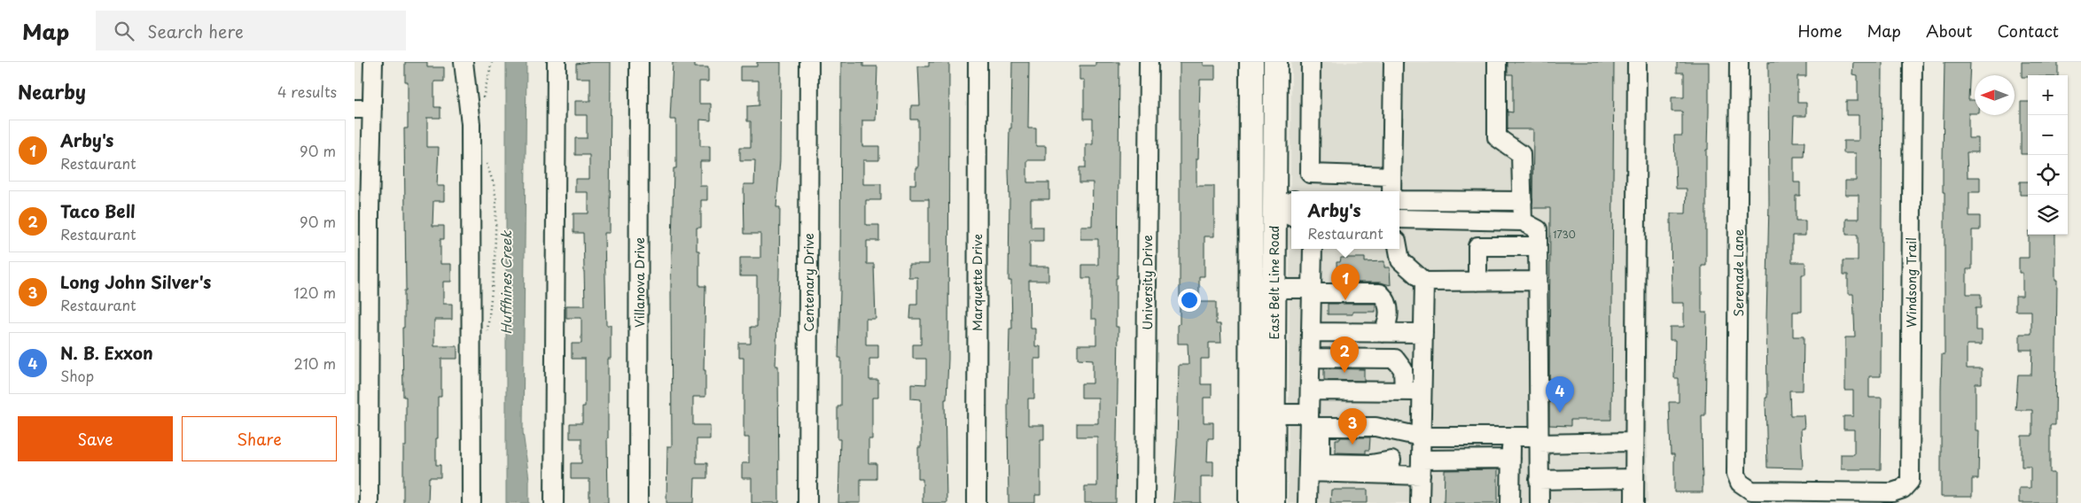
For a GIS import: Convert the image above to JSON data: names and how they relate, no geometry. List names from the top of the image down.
{
  "streets": {
    "main road": ["East Belt Line Road"],
    "street": [
      "Serenade Lane",
      "Villanova Drive",
      "Centenary Drive",
      "Marquette Drive",
      "University Drive",
      "Windsong Trail"
    ]
  },
  "crossings": [
    ["Serenade Lane", "Windsong Trail"]
  ],
  "water": ["Huffhines Creek"],
  "house_numbers": ["1730"],
  "north": "left",
  "page": {
    "header": "Map",
    "search": "Search here",
    "nav": [
      "Home",
      "Map",
      "About",
      "Contact"
    ],
    "heading": ["Nearby", "4 results"],
    "map_buttons": ["+", "−"],
    "list": [
      {
        "mark": "1",
        "name": "Arby's",
        "note": "Restaurant",
        "value": "90 m"
      },
      {
        "mark": "2",
        "name": "Taco Bell",
        "note": "Restaurant",
        "value": "90 m"
      },
      {
        "mark": "3",
        "name": "Long John Silver's",
        "note": "Restaurant",
        "value": "120 m"
      },
      {
        "mark": "4",
        "name": "N. B. Exxon",
        "note": "Shop",
        "value": "210 m"
      }
    ],
    "popup": ["Arby's", "Restaurant"],
    "pins": [
      "1",
      "2",
      "4",
      "3"
    ],
    "buttons": ["Save", "Share"]
  }
}
